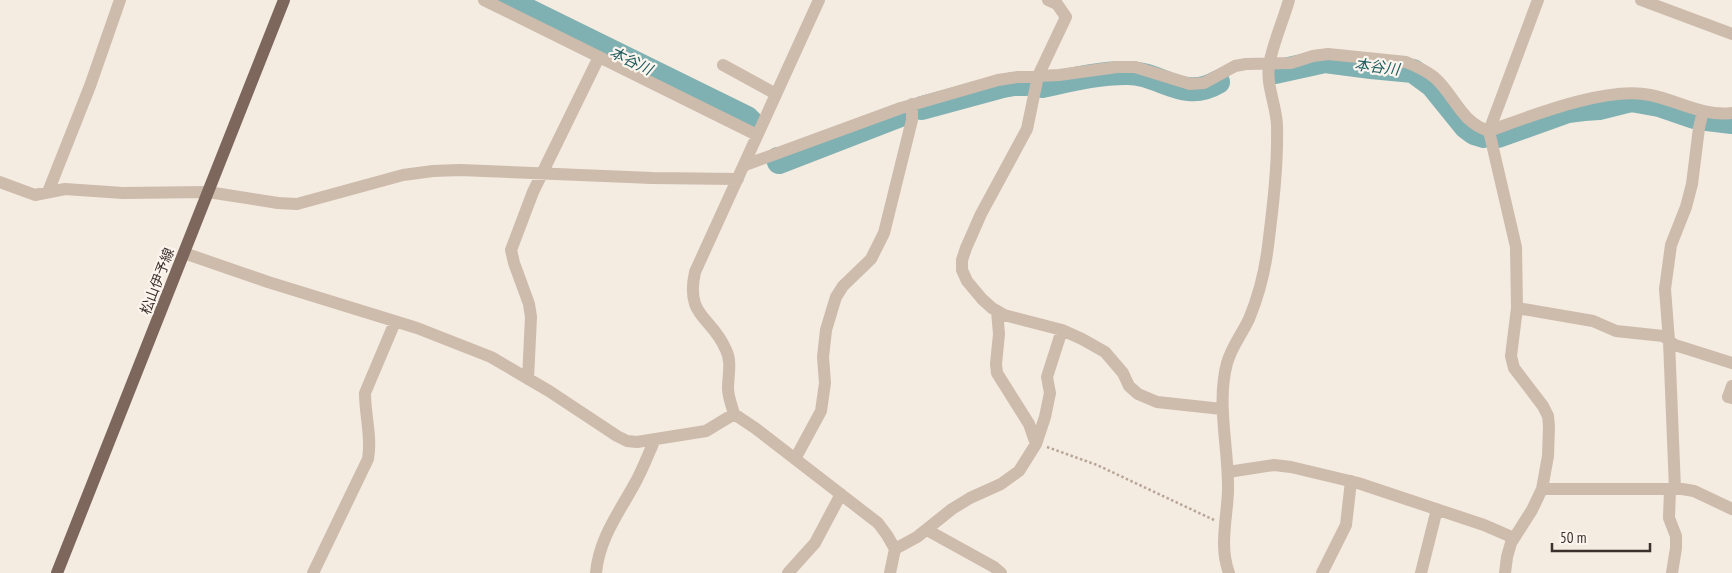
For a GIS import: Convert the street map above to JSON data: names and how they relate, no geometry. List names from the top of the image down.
{
  "streets": {
    "main road": ["松山伊予線"]
  },
  "water": ["本谷川"],
  "scale_bar": "50 m"
}
